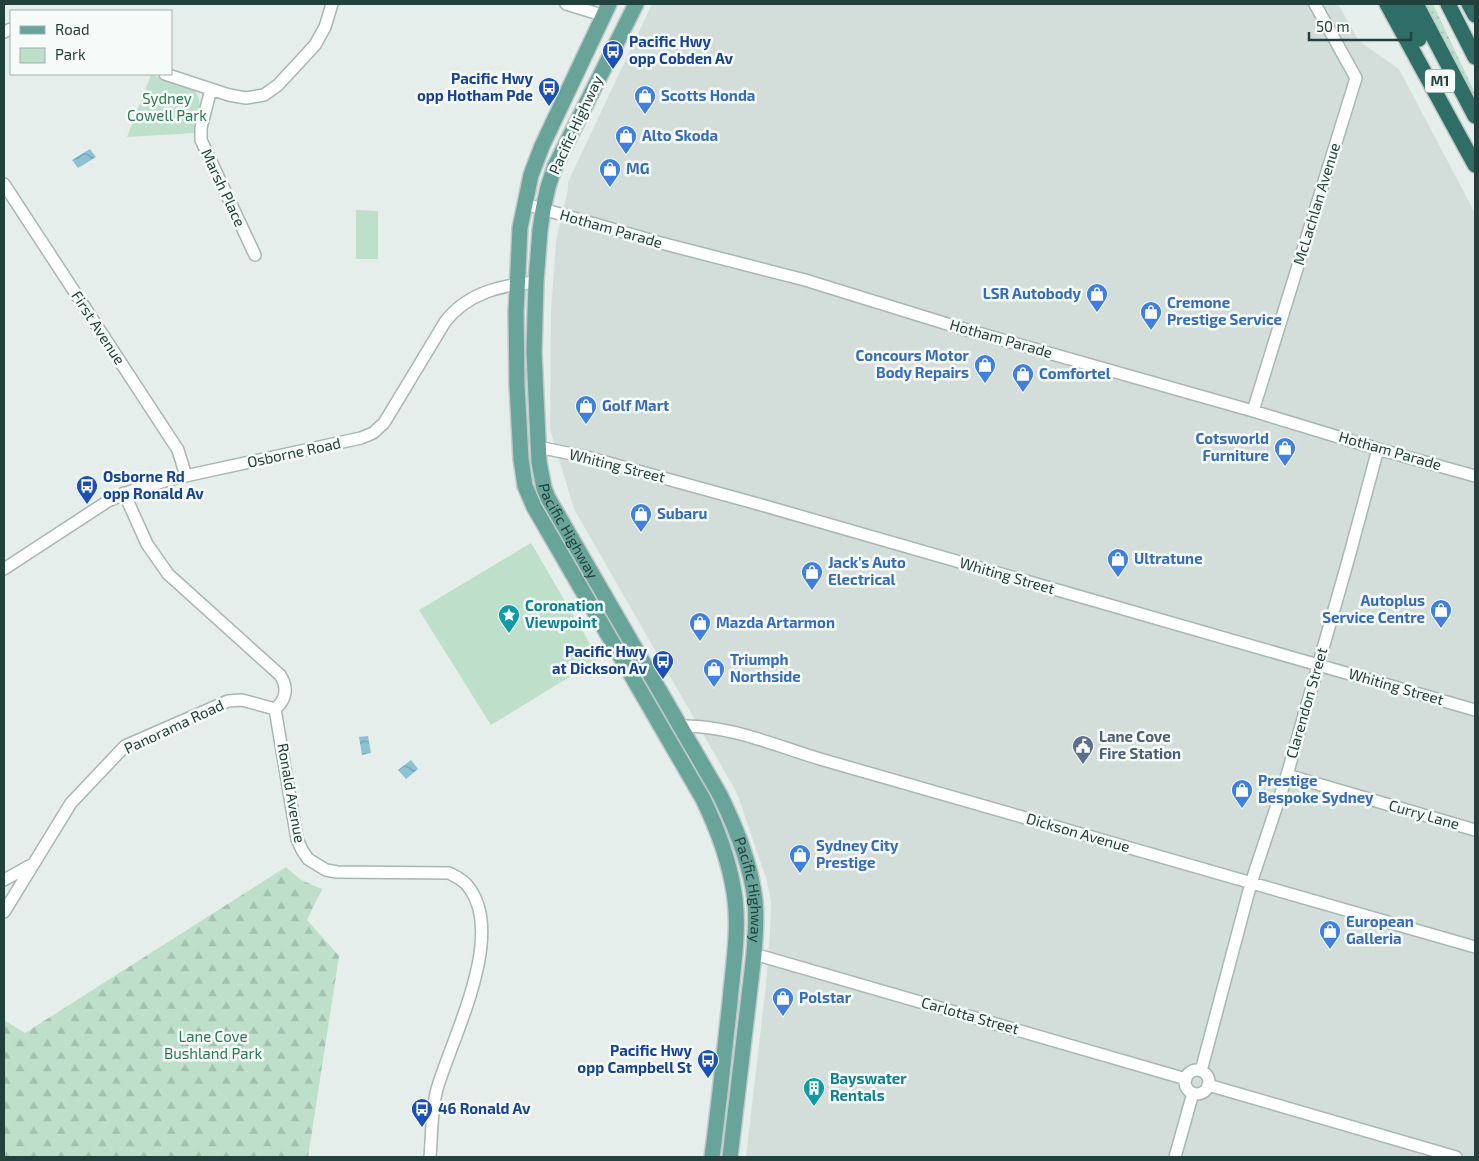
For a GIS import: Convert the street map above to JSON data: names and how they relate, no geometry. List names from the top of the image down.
{
  "streets": {
    "highway": ["M1"],
    "main road": ["Pacific Highway"],
    "street": [
      "Marsh Place",
      "McLachlan Avenue",
      "Hotham Parade",
      "First Avenue",
      "Osborne Road",
      "Whiting Street",
      "Clarendon Street",
      "Panorama Road",
      "Ronald Avenue",
      "Curry Lane",
      "Dickson Avenue",
      "Carlotta Street"
    ]
  },
  "crossings": [
    ["Pacific Highway", "Hotham Parade"],
    ["Pacific Highway", "Osborne Road"],
    ["Pacific Highway", "Whiting Street"],
    ["Pacific Highway", "Dickson Avenue"],
    ["Pacific Highway", "Carlotta Street"],
    ["McLachlan Avenue", "Hotham Parade"],
    ["Hotham Parade", "Clarendon Street"],
    ["First Avenue", "Osborne Road"],
    ["Whiting Street", "Clarendon Street"],
    ["Clarendon Street", "Curry Lane"],
    ["Clarendon Street", "Dickson Avenue"],
    ["Clarendon Street", "Carlotta Street"],
    ["Panorama Road", "Ronald Avenue"]
  ],
  "parks": ["Sydney Cowell Park", "Lane Cove Bushland Park"],
  "places": {
    "bus stop": [
      "Pacific Hwy opp Cobden Av",
      "Pacific Hwy opp Hotham Pde",
      "Osborne Rd opp Ronald Av",
      "Pacific Hwy at Dickson Av",
      "Pacific Hwy opp Campbell St",
      "46 Ronald Av"
    ],
    "shop": [
      "Scotts Honda",
      "Alto Skoda",
      "MG",
      "LSR Autobody",
      "Cremone Prestige Service",
      "Concours Motor Body Repairs",
      "Comfortel",
      "Golf Mart",
      "Cotsworld Furniture",
      "Subaru",
      "Ultratune",
      "Jack's Auto Electrical",
      "Autoplus Service Centre",
      "Mazda Artarmon",
      "Triumph Northside",
      "Prestige Bespoke Sydney",
      "Sydney City Prestige",
      "European Galleria",
      "Polstar"
    ],
    "place": ["Coronation Viewpoint"],
    "public building": ["Lane Cove Fire Station"],
    "building": ["Bayswater Rentals"]
  },
  "legend": ["Road", "Park"],
  "scale_bar": "50 m"
}
